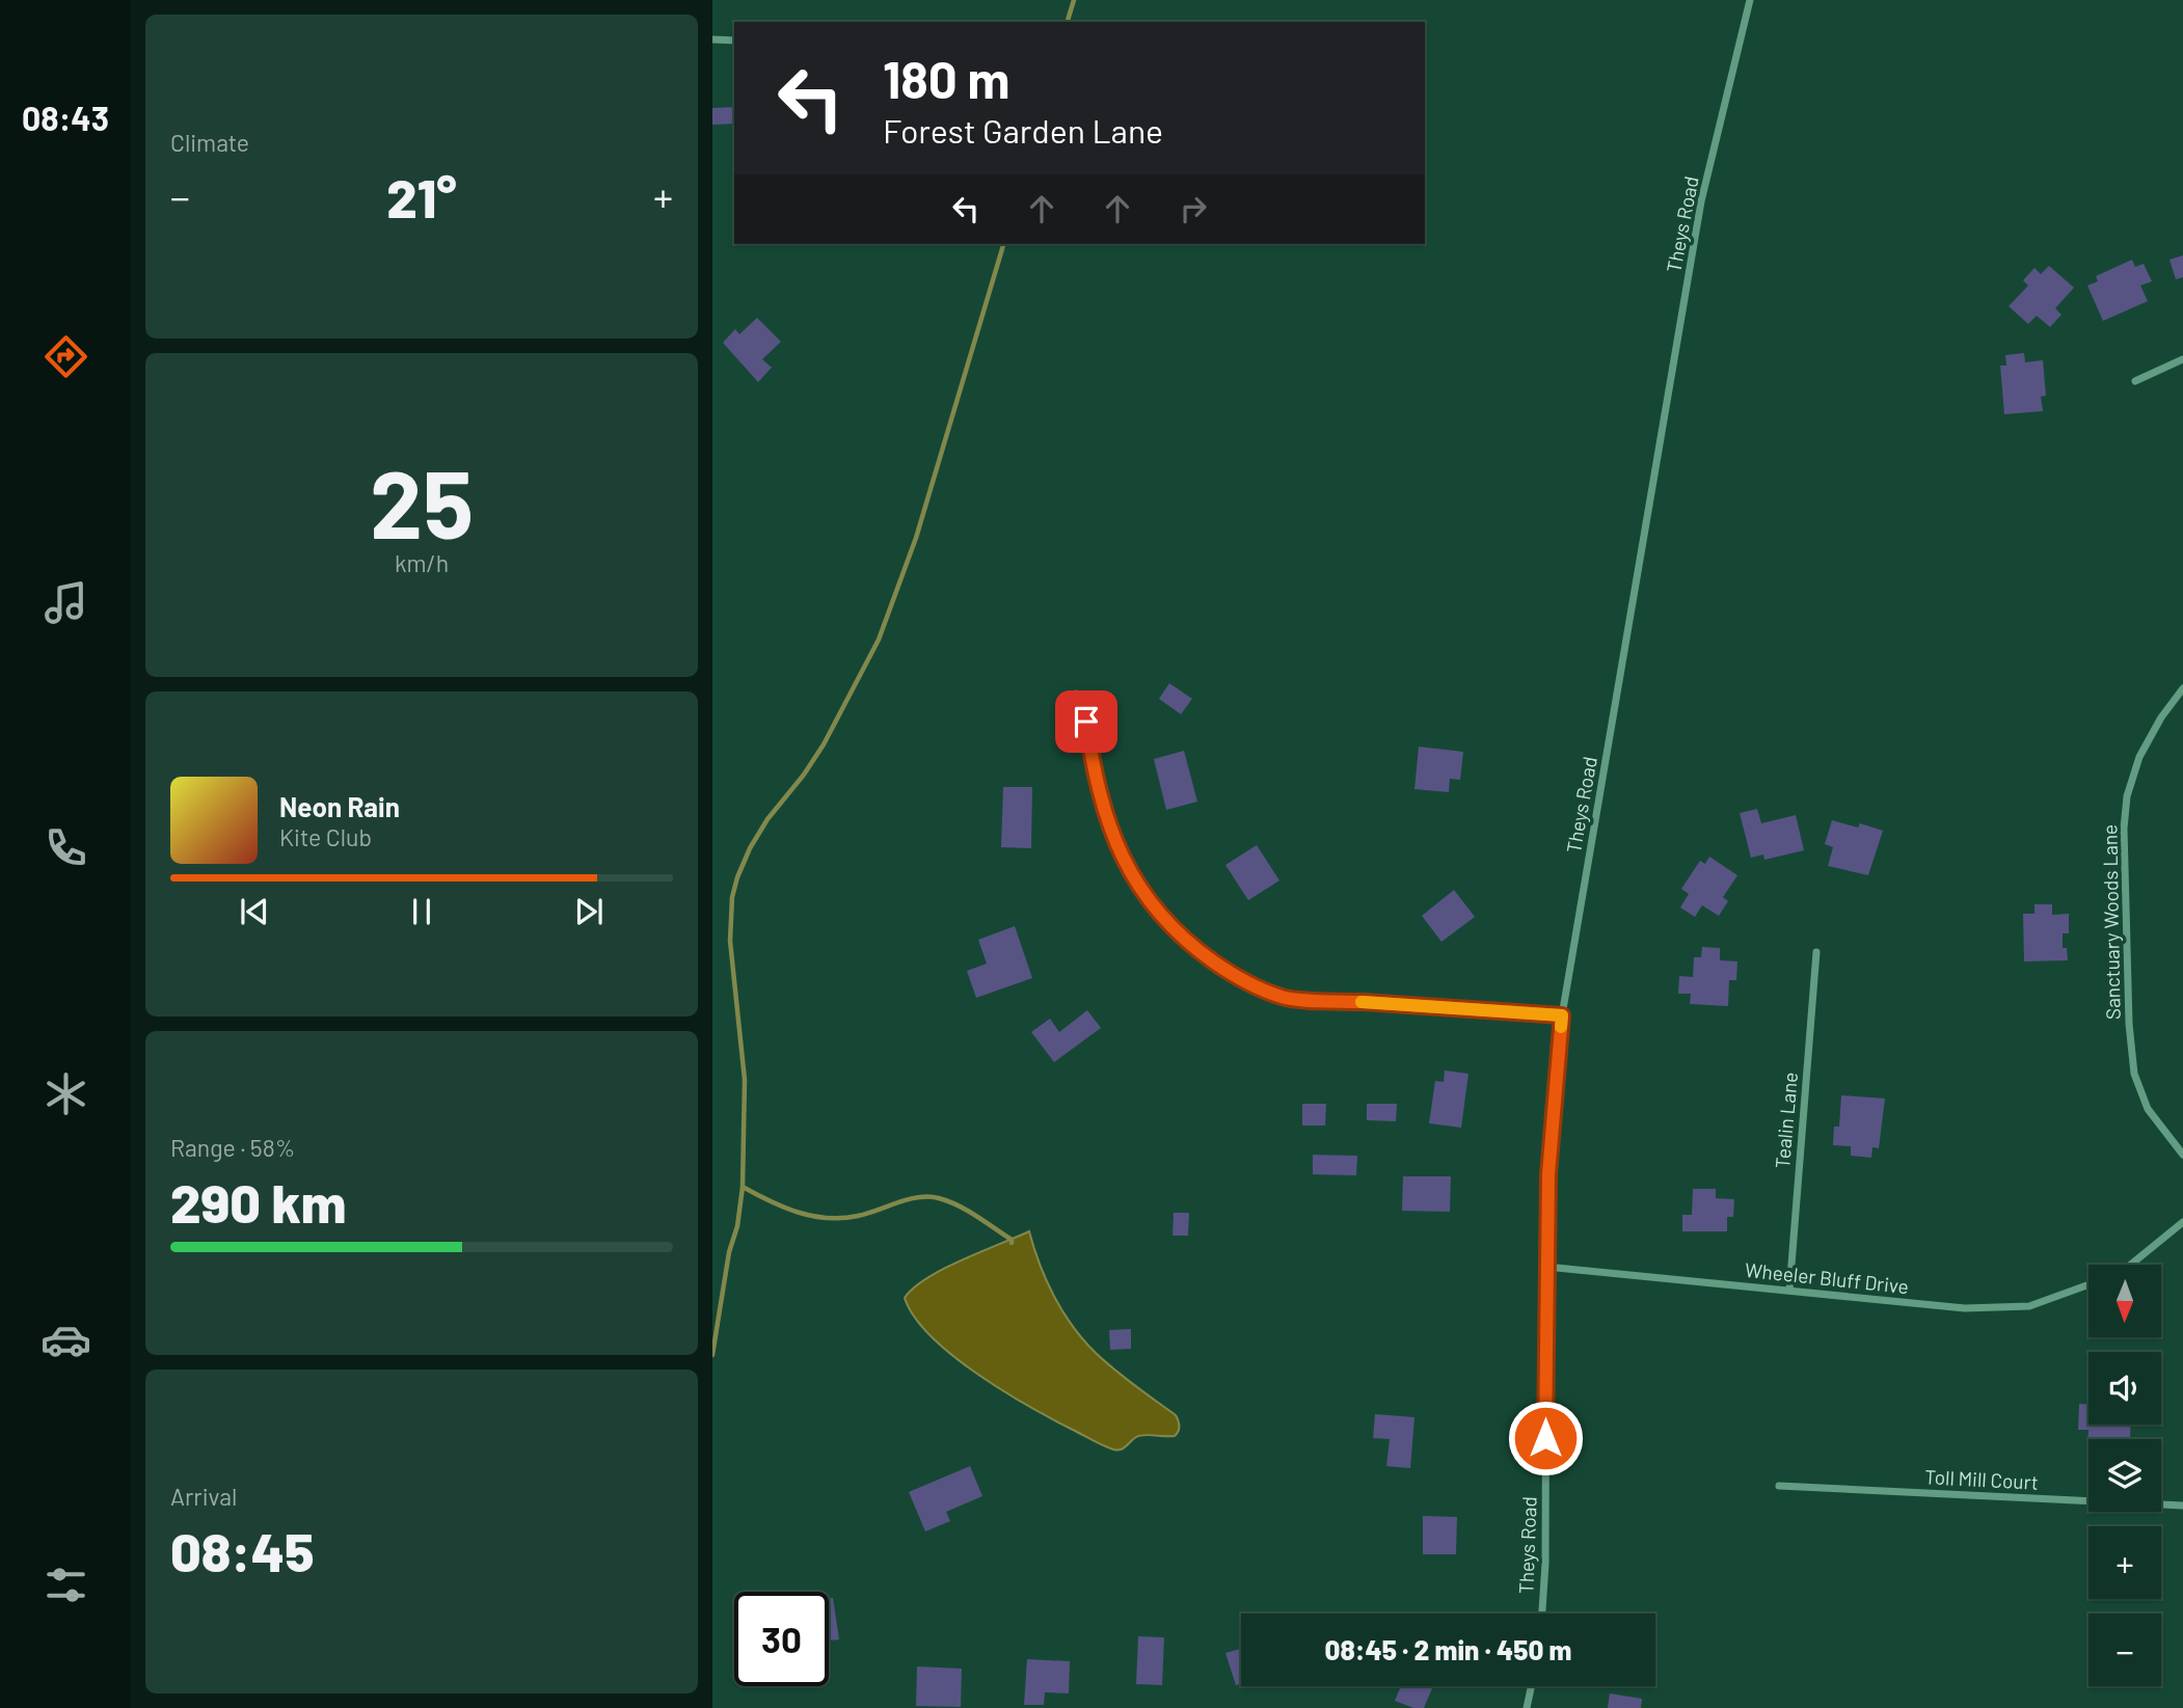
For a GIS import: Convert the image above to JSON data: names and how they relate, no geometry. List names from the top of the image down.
{
  "streets": {
    "street": [
      "Theys Road",
      "Sanctuary Woods Lane",
      "Tealin Lane",
      "Wheeler Bluff Drive",
      "Toll Mill Court"
    ]
  },
  "crossings": [
    ["Theys Road", "Wheeler Bluff Drive"],
    ["Tealin Lane", "Wheeler Bluff Drive"]
  ],
  "north": "bottom",
  "page": {
    "tabs": "08:43",
    "tile": [
      "Climate",
      ["25", "km/h"],
      ["Range · 58%", "290 km"],
      ["Arrival", "08:45"]
    ],
    "turn": ["180 m", "Forest Garden Lane"],
    "heat": ["−", "21°", "+"],
    "song": ["Neon Rain", "Kite Club"],
    "map_buttons": ["+", "−"],
    "limit": "30",
    "trip": "08:45 · 2 min · 450 m"
  }
}
